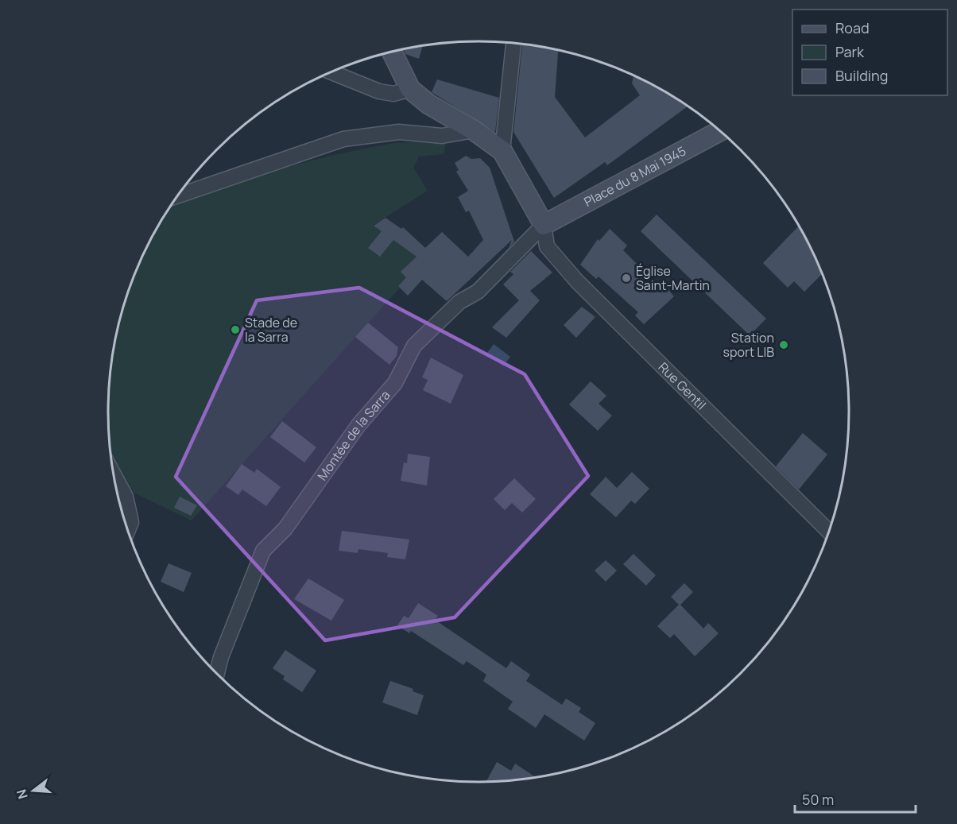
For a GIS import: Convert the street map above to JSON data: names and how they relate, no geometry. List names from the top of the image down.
{
  "streets": {
    "street": ["Place du 8 Mai 1945", "Rue Gentil", "Montée de la Sarra"]
  },
  "crossings": [
    ["Place du 8 Mai 1945", "Rue Gentil"],
    ["Place du 8 Mai 1945", "Montée de la Sarra"],
    ["Rue Gentil", "Montée de la Sarra"]
  ],
  "places": ["Église Saint-Martin", "Stade de la Sarra", "Station sport LIB"],
  "legend": ["Road", "Park", "Building"],
  "scale_bar": "50 m",
  "north": "left"
}
